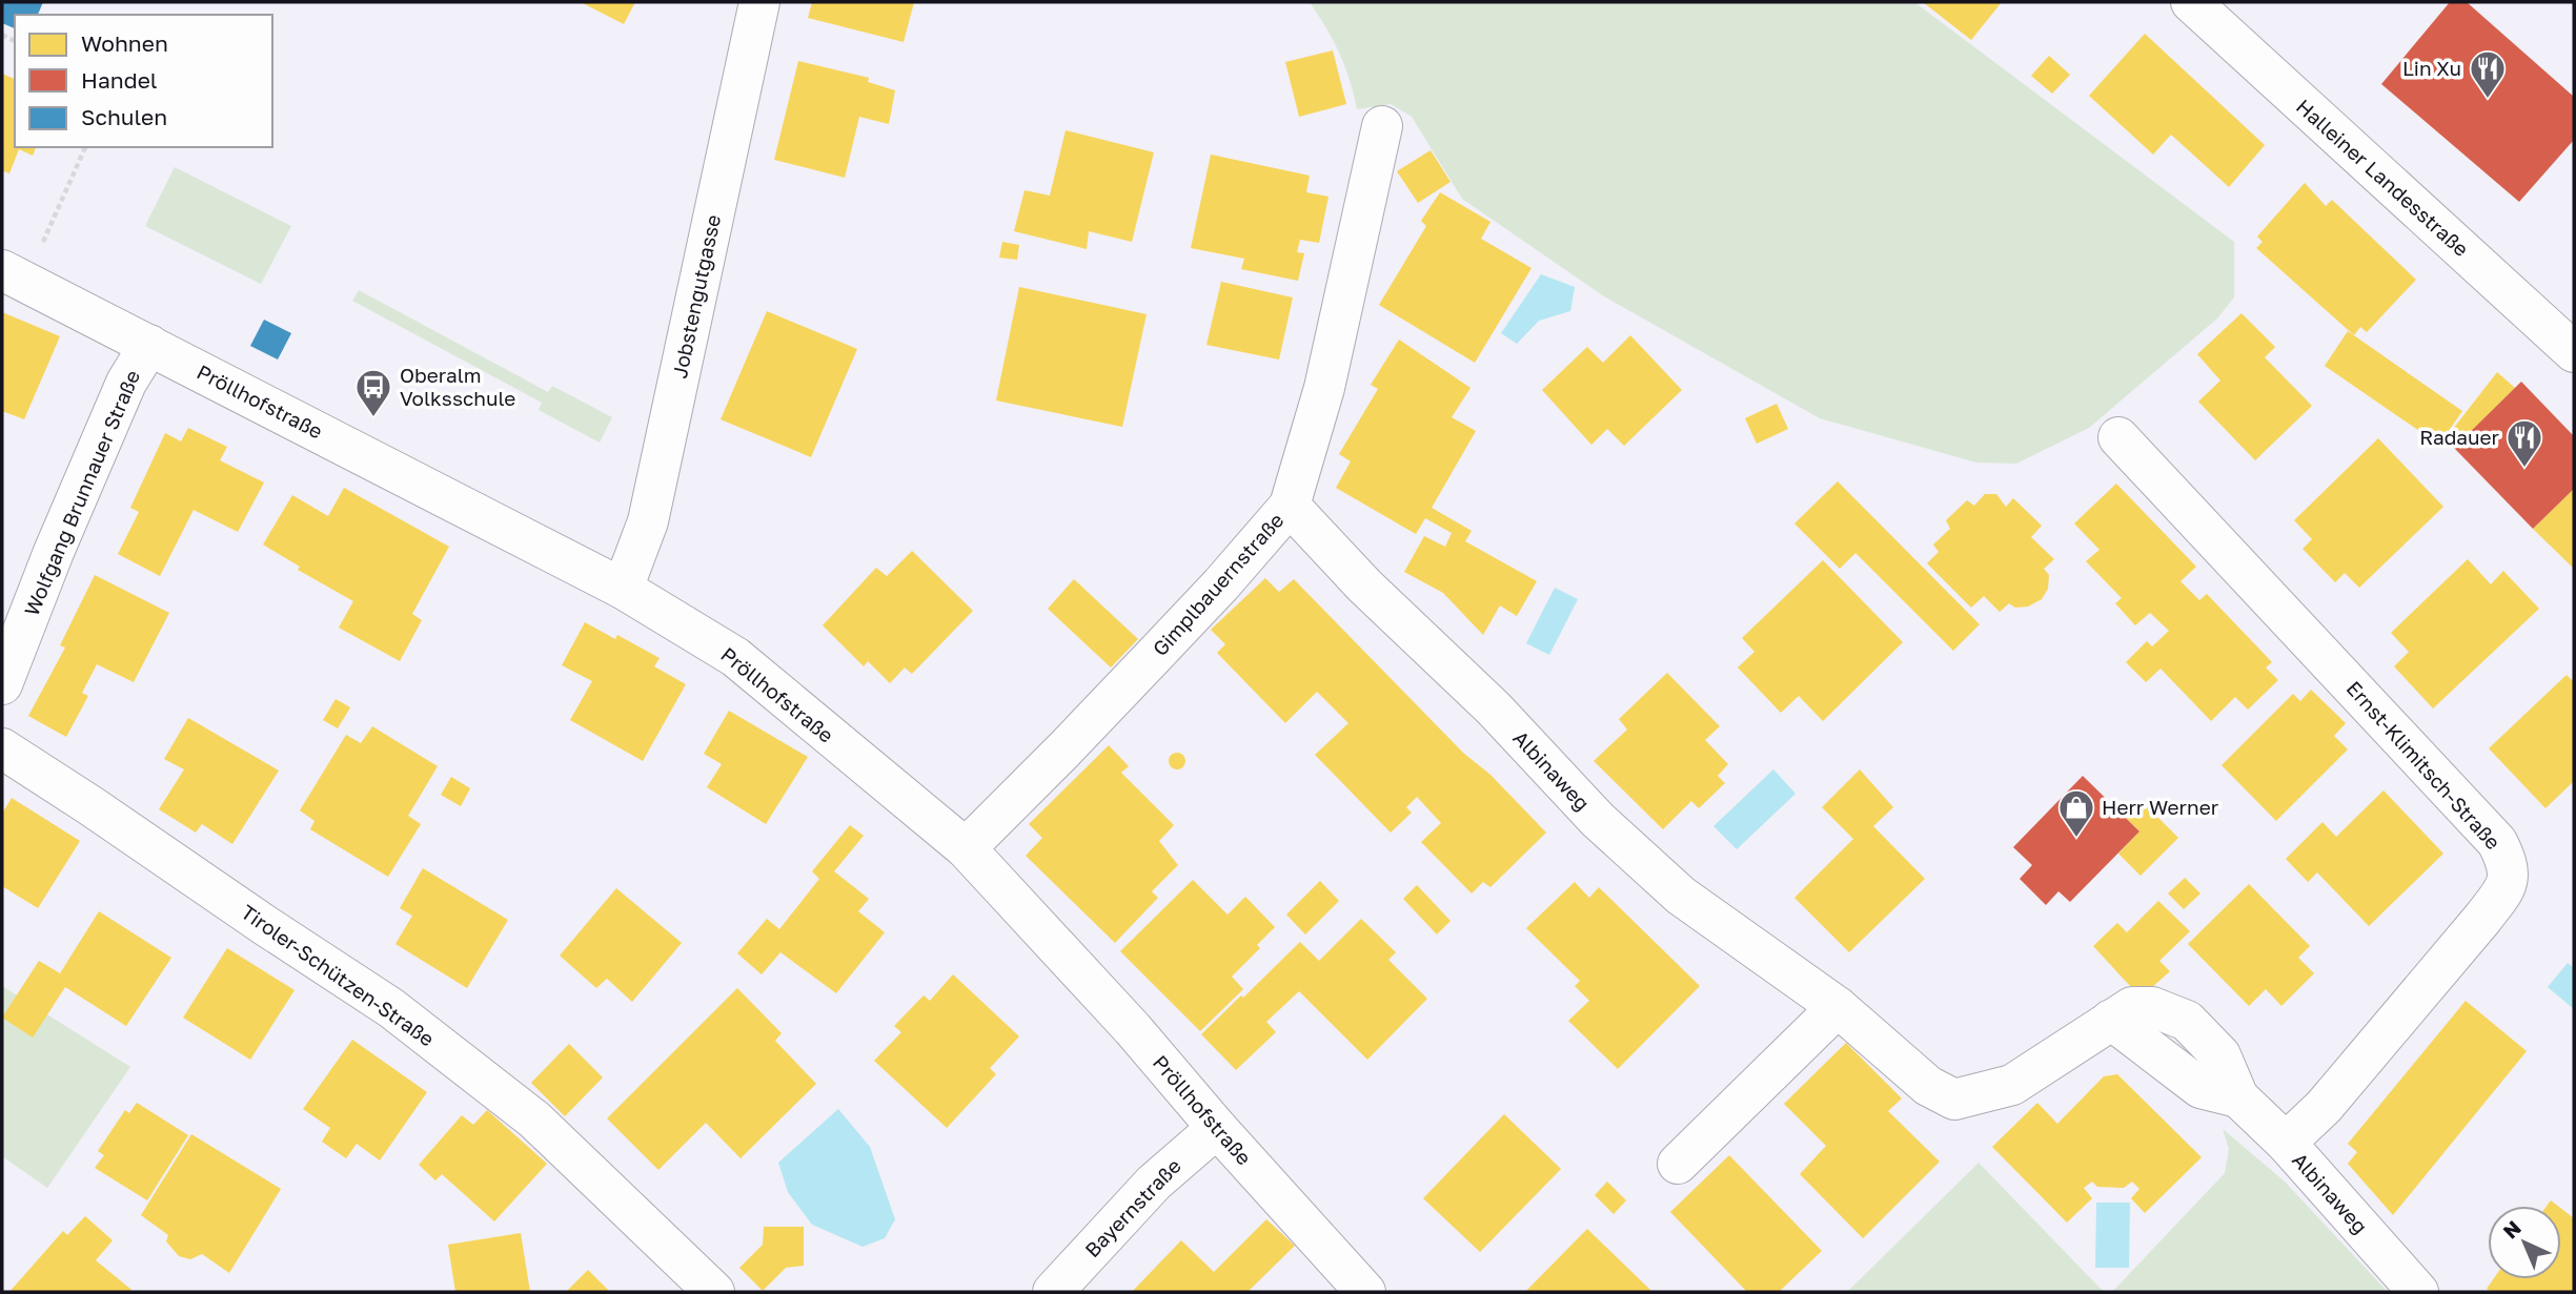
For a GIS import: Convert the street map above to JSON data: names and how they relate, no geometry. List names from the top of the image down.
{
  "streets": {
    "street": [
      "Halleiner Landesstraße",
      "Jobstengutgasse",
      "Pröllhofstraße",
      "Wolfgang Brunnauer Straße",
      "Gimplbauernstraße",
      "Ernst-Klimitsch-Straße",
      "Albinaweg",
      "Tiroler-Schützen-Straße",
      "Bayernstraße"
    ]
  },
  "crossings": [
    ["Jobstengutgasse", "Pröllhofstraße"],
    ["Pröllhofstraße", "Wolfgang Brunnauer Straße"],
    ["Pröllhofstraße", "Gimplbauernstraße"],
    ["Pröllhofstraße", "Bayernstraße"],
    ["Gimplbauernstraße", "Albinaweg"],
    ["Ernst-Klimitsch-Straße", "Albinaweg"]
  ],
  "places": {
    "restaurant": ["Lin Xu", "Radauer"],
    "bus stop": ["Oberalm Volksschule"],
    "shop": ["Herr Werner"]
  },
  "legend": ["Wohnen", "Handel", "Schulen"],
  "north": "top left"
}
